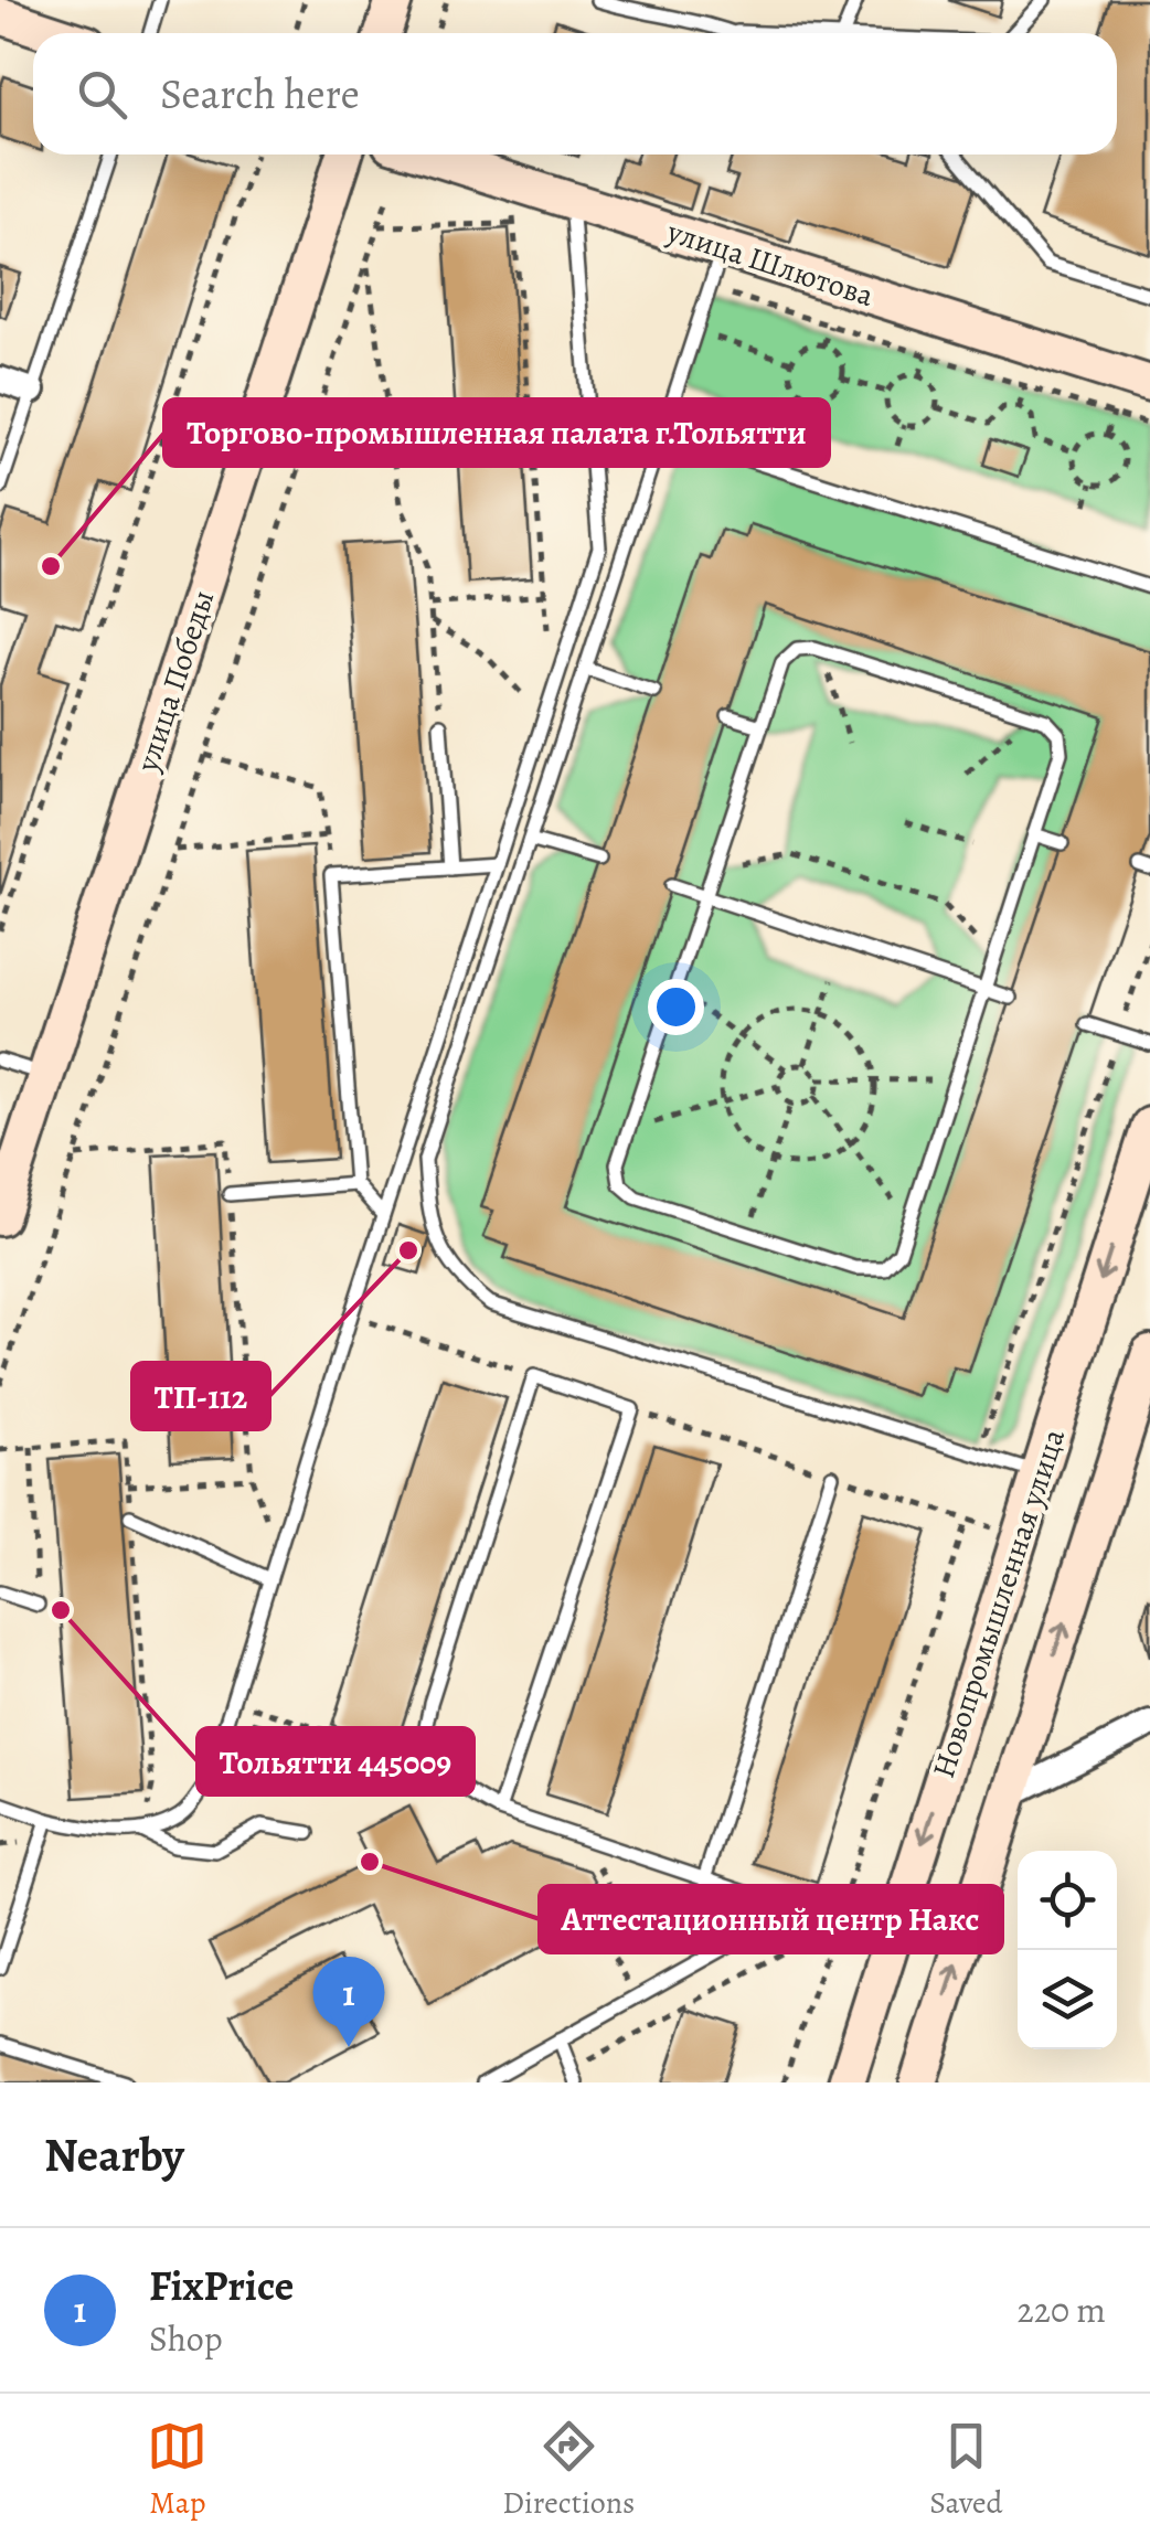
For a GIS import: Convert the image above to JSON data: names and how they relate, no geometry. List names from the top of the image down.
{
  "streets": {
    "main road": ["улица Шлютова", "улица Победы", "Новопромышленная улица"]
  },
  "places": [
    "Торгово-промышленная палата г.Тольятти",
    "ТП-112",
    "Тольятти 445009",
    "Аттестационный центр Накс"
  ],
  "page": {
    "search": "Search here",
    "pins": "1",
    "heading": "Nearby",
    "list": [
      {
        "mark": "1",
        "name": "FixPrice",
        "note": "Shop",
        "value": "220 m"
      }
    ],
    "nav": ["Map", "Directions", "Saved"]
  }
}
